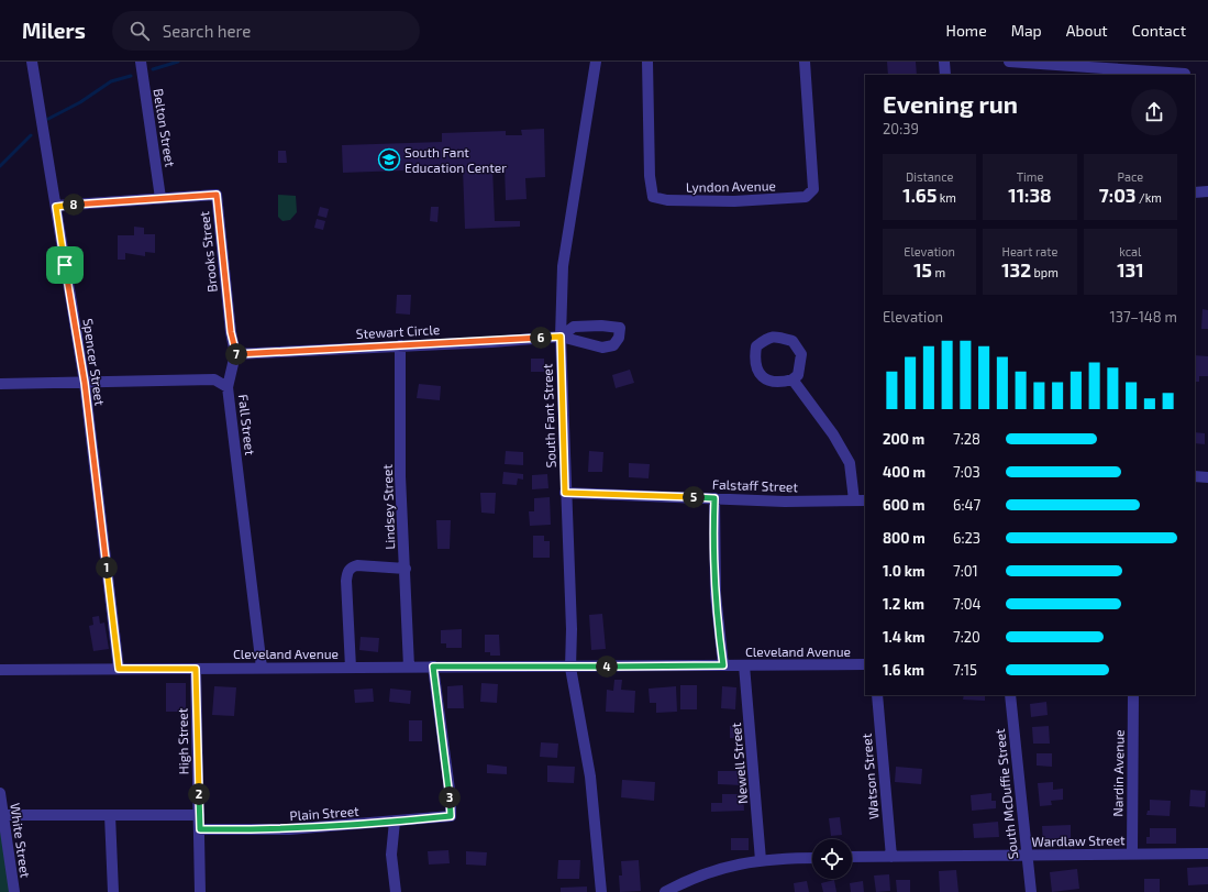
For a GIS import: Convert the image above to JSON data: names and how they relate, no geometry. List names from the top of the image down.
{
  "streets": {
    "street": [
      "Belton Street",
      "Lyndon Avenue",
      "Brooks Street",
      "Stewart Circle",
      "Spencer Street",
      "South Fant Street",
      "Fall Street",
      "Falstaff Street",
      "Lindsey Street",
      "Cleveland Avenue",
      "High Street",
      "Newell Street",
      "Nardin Avenue",
      "Watson Street",
      "South McDuffie Street",
      "Plain Street",
      "White Street",
      "Wardlaw Street"
    ]
  },
  "crossings": [
    ["Belton Street", "Brooks Street"],
    ["Brooks Street", "Stewart Circle"],
    ["Brooks Street", "Spencer Street"],
    ["Brooks Street", "Fall Street"],
    ["Stewart Circle", "South Fant Street"],
    ["Stewart Circle", "Lindsey Street"],
    ["Spencer Street", "Fall Street"],
    ["Spencer Street", "Cleveland Avenue"],
    ["South Fant Street", "Falstaff Street"],
    ["South Fant Street", "Cleveland Avenue"],
    ["Fall Street", "Cleveland Avenue"],
    ["Lindsey Street", "Cleveland Avenue"],
    ["Cleveland Avenue", "High Street"],
    ["Cleveland Avenue", "Newell Street"],
    ["Cleveland Avenue", "Plain Street"],
    ["High Street", "Plain Street"],
    ["Nardin Avenue", "Wardlaw Street"],
    ["Watson Street", "Wardlaw Street"],
    ["South McDuffie Street", "Wardlaw Street"]
  ],
  "places": {
    "school or university": ["South Fant Education Center"]
  },
  "page": {
    "header": "Milers",
    "search": "Search here",
    "nav": [
      "Home",
      "Map",
      "About",
      "Contact"
    ],
    "heading": ["Evening run", "20:39"],
    "stats": [
      ["Distance", "1.65 km"],
      ["Time", "11:38"],
      ["Pace", "7:03 /km"],
      ["Elevation", "15 m"],
      ["Heart rate", "132 bpm"],
      ["kcal", "131"]
    ],
    "pins": [
      "8",
      "6",
      "7",
      "5",
      "1",
      "4",
      "2",
      "3"
    ],
    "chart": ["Elevation", "137–148 m"],
    "list": [
      {
        "name": "200 m",
        "note": "7:28"
      },
      {
        "name": "400 m",
        "note": "7:03"
      },
      {
        "name": "600 m",
        "note": "6:47"
      },
      {
        "name": "800 m",
        "note": "6:23"
      },
      {
        "name": "1.0 km",
        "note": "7:01"
      },
      {
        "name": "1.2 km",
        "note": "7:04"
      },
      {
        "name": "1.4 km",
        "note": "7:20"
      },
      {
        "name": "1.6 km",
        "note": "7:15"
      }
    ]
  }
}
